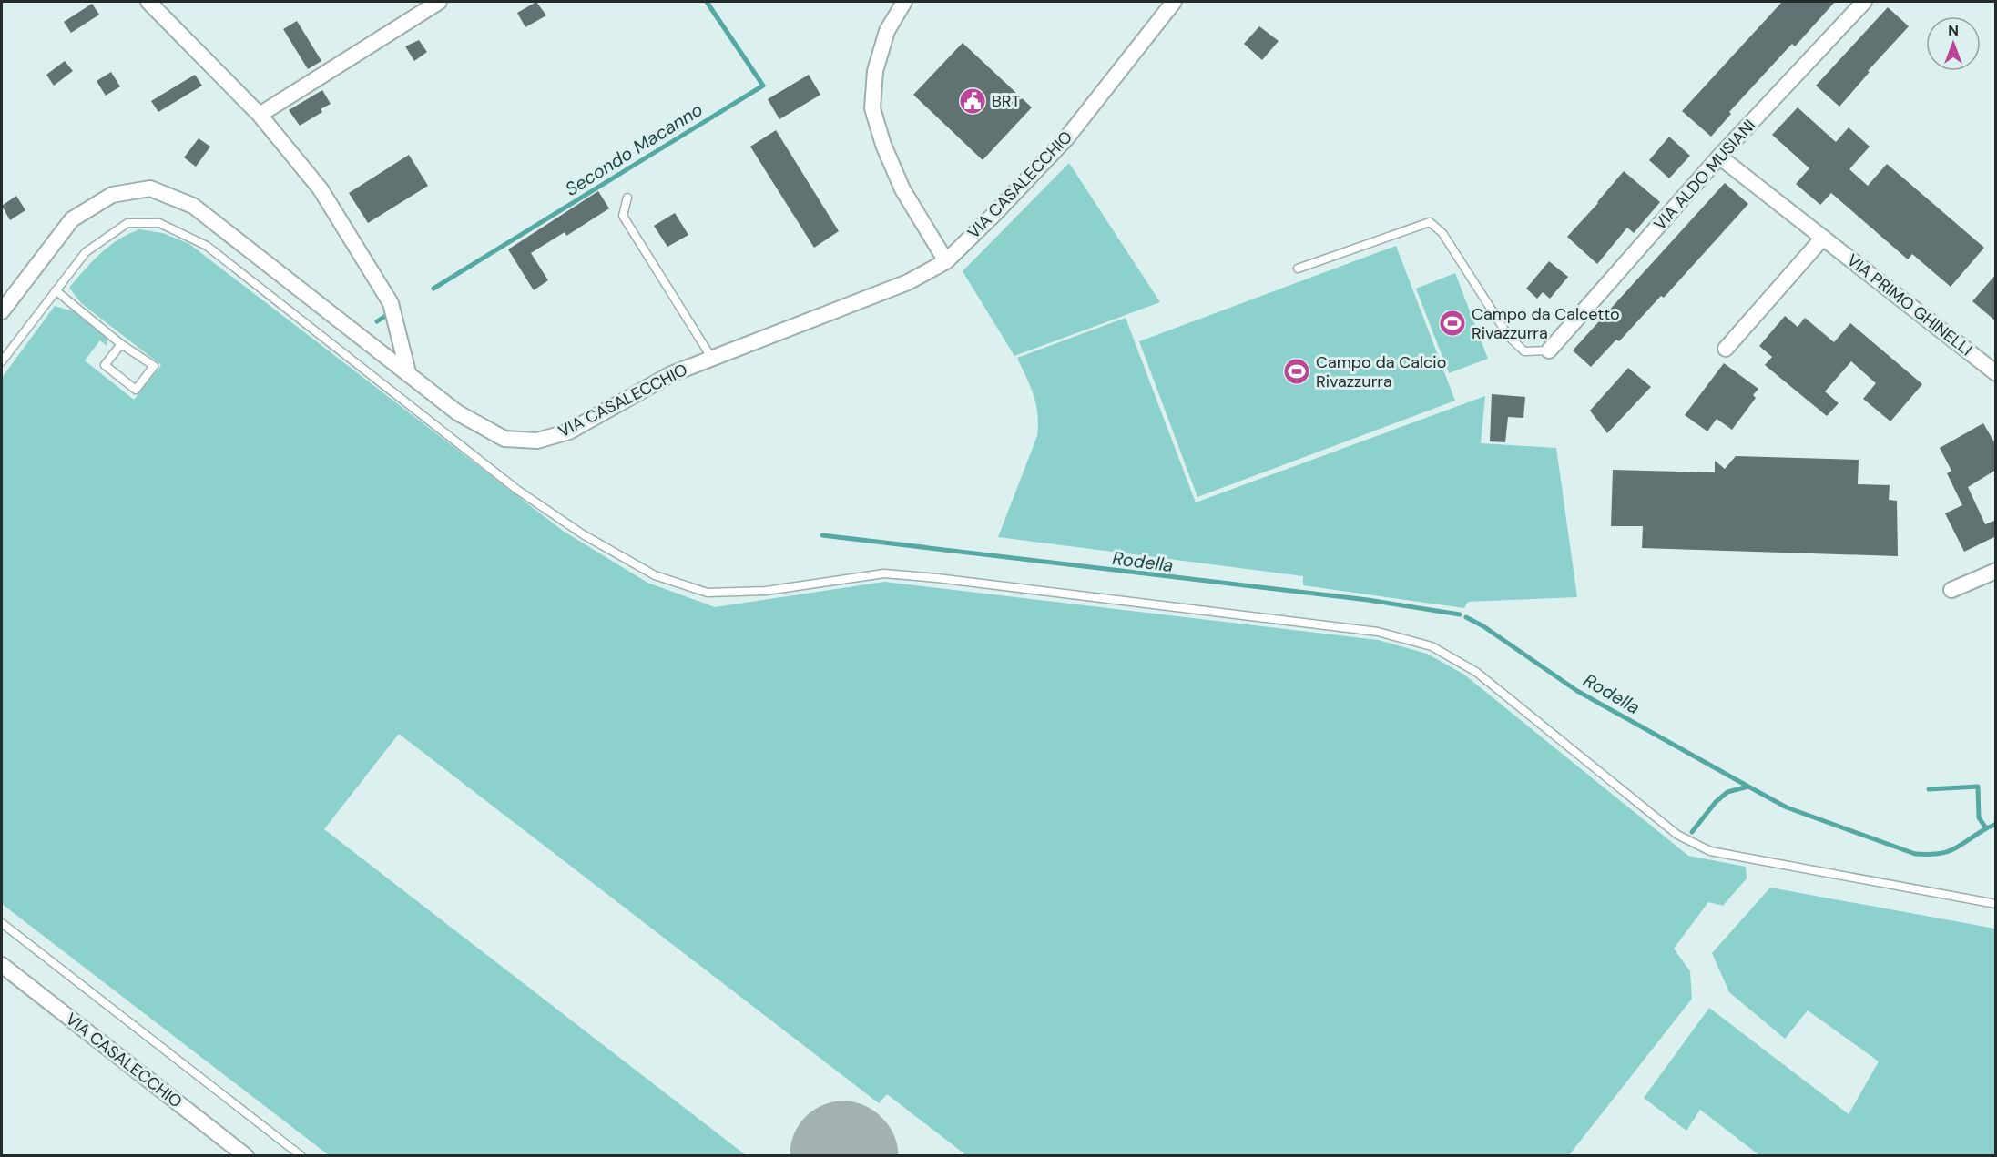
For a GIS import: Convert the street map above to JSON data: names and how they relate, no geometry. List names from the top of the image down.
{
  "streets": {
    "street": ["VIA ALDO MUSIANI", "VIA CASALECCHIO", "VIA PRIMO GHINELLI"]
  },
  "crossings": [
    ["VIA ALDO MUSIANI", "VIA PRIMO GHINELLI"]
  ],
  "water": ["Secondo Macanno", "Rodella"],
  "places": {
    "public building": ["BRT"],
    "sports": ["Campo da Calcetto Rivazzurra", "Campo da Calcio Rivazzurra"]
  },
  "north": "top"
}
